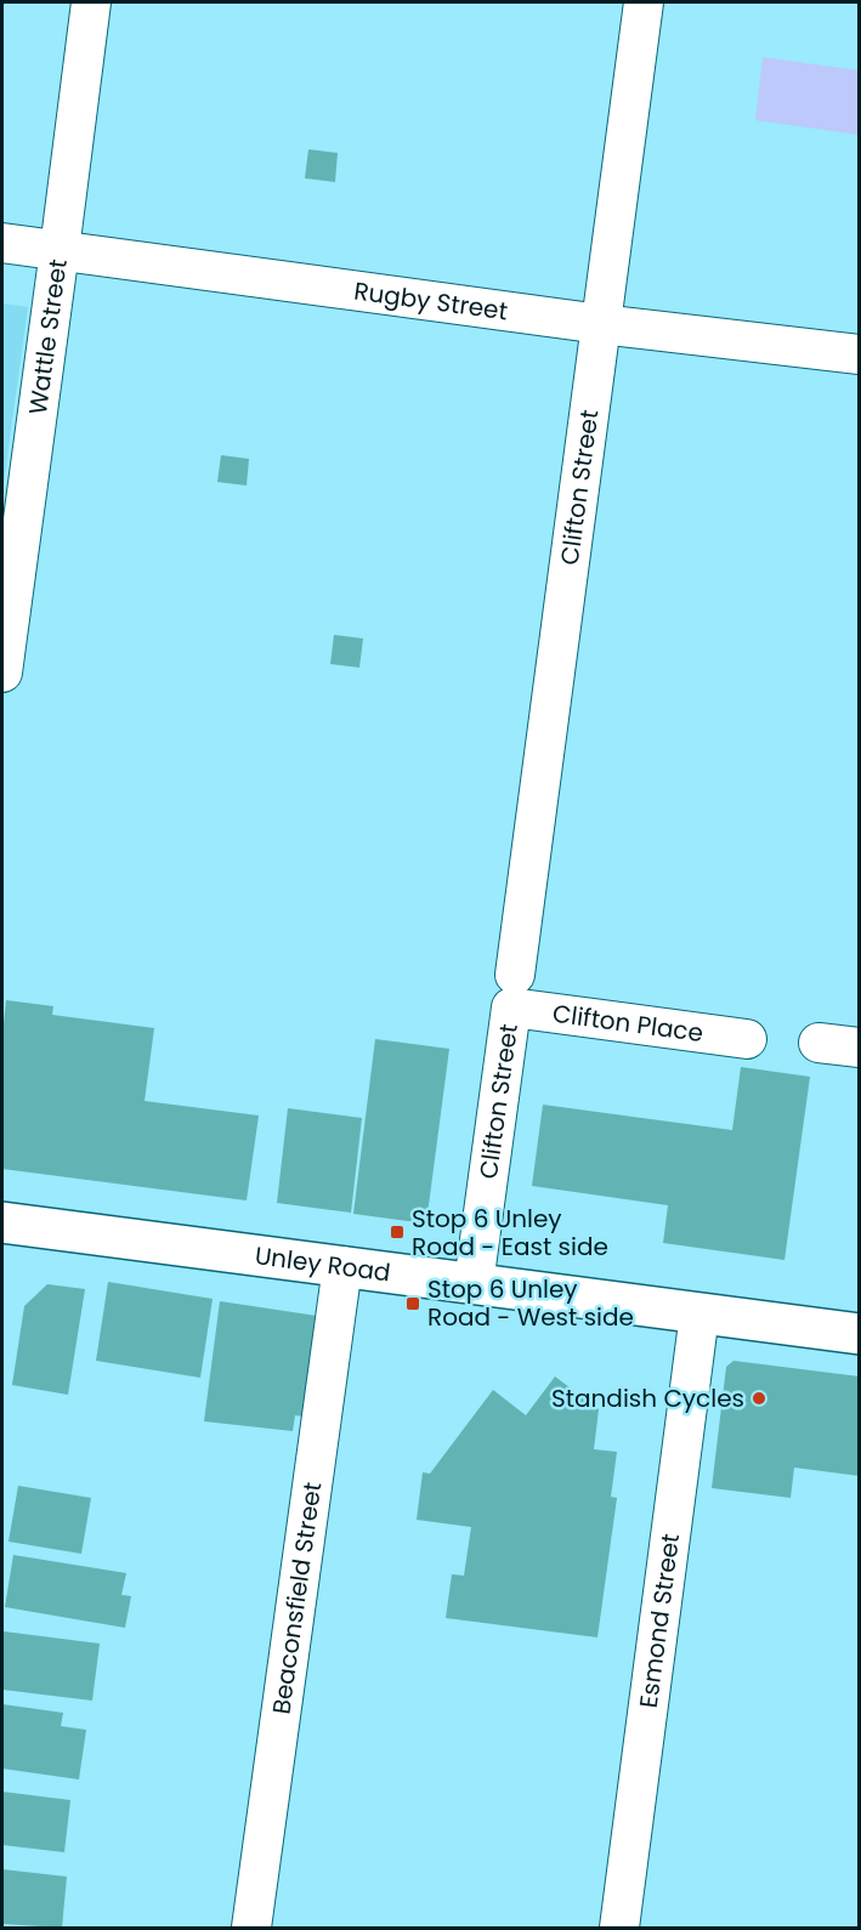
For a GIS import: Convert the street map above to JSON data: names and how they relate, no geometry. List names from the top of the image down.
{
  "streets": {
    "main road": ["Unley Road"],
    "street": [
      "Rugby Street",
      "Wattle Street",
      "Clifton Street",
      "Clifton Place",
      "Beaconsfield Street",
      "Esmond Street"
    ]
  },
  "crossings": [
    ["Rugby Street", "Wattle Street"],
    ["Rugby Street", "Clifton Street"],
    ["Clifton Street", "Clifton Place"],
    ["Clifton Street", "Unley Road"],
    ["Unley Road", "Beaconsfield Street"],
    ["Unley Road", "Esmond Street"]
  ],
  "places": {
    "transit": ["Stop 6 Unley Road - East side", "Stop 6 Unley Road - West side"],
    "other": ["Standish Cycles"]
  }
}
